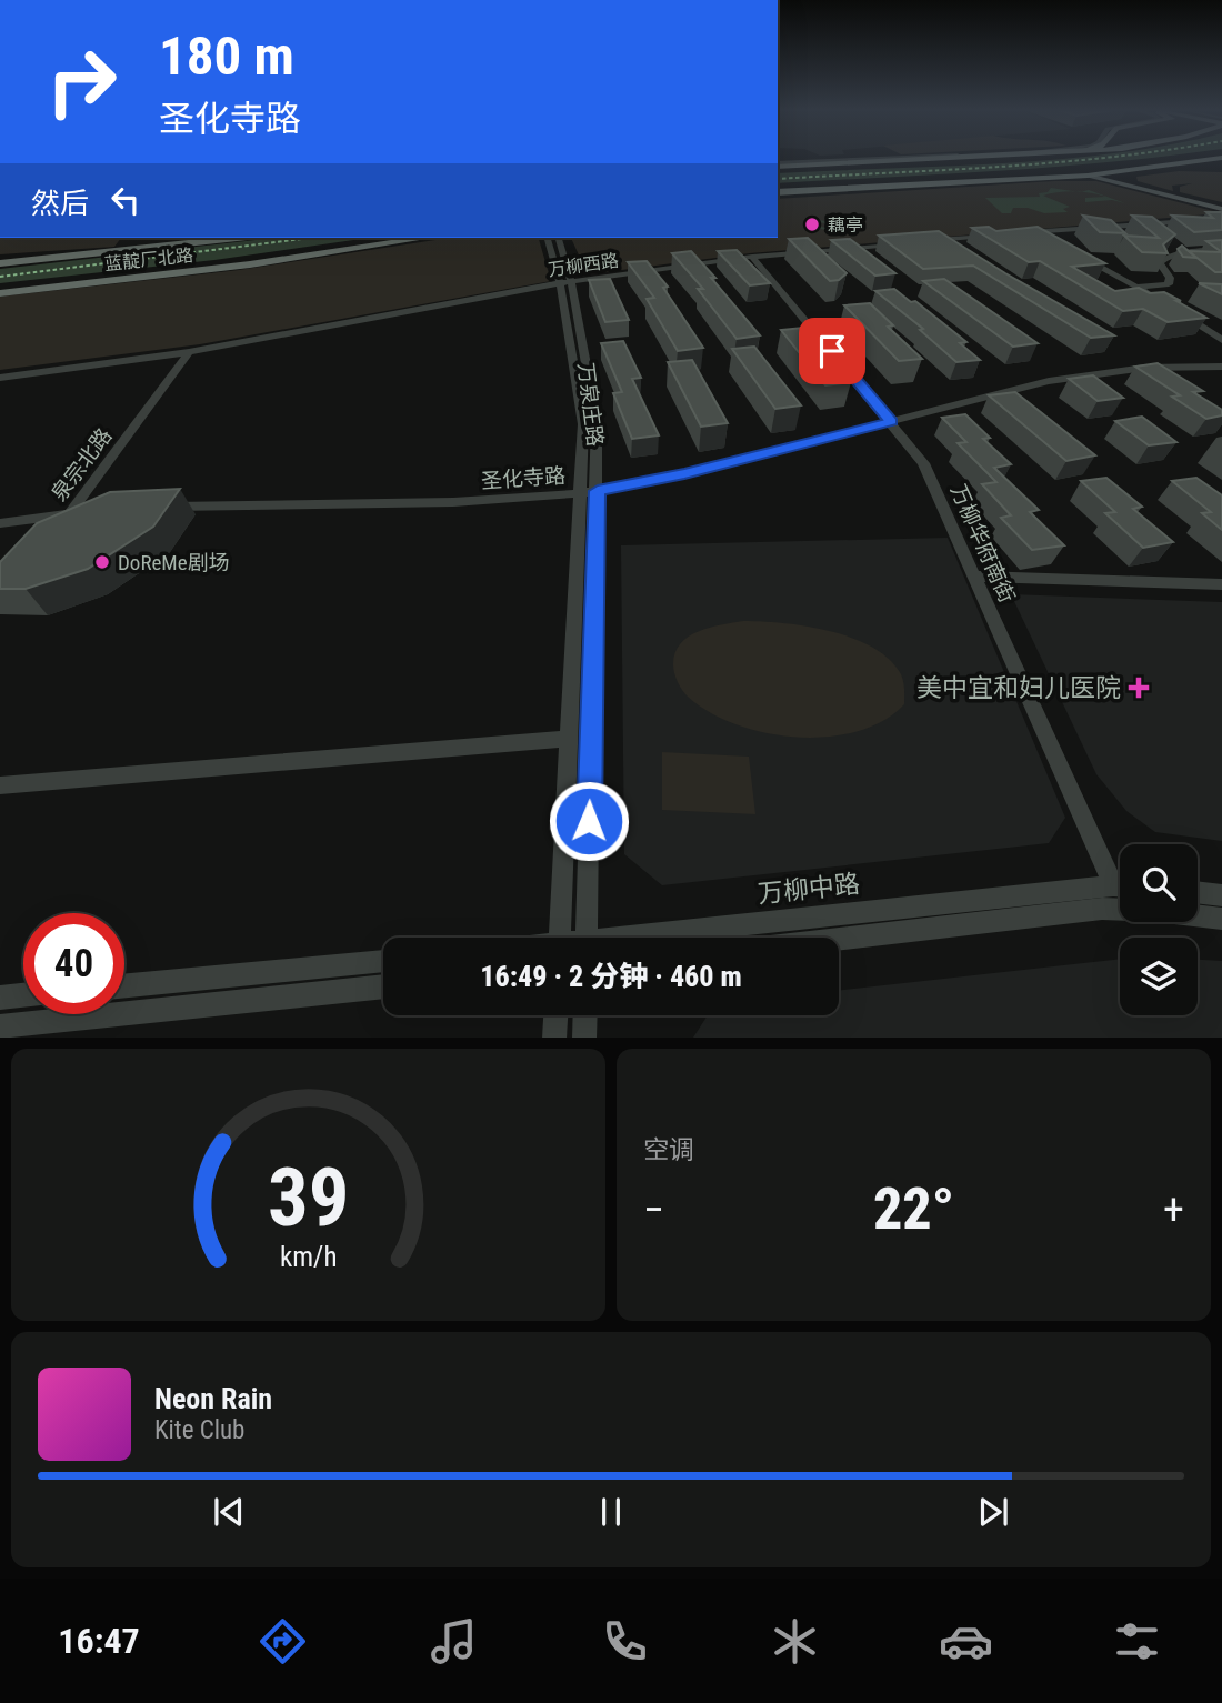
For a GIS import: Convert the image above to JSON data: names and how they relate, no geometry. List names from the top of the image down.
{
  "streets": {
    "highway": ["蓝靛厂北路"],
    "street": [
      "万柳西路",
      "万泉庄路",
      "泉宗北路",
      "圣化寺路",
      "万柳华府南街",
      "万柳中路"
    ]
  },
  "crossings": [
    ["万柳西路", "万泉庄路"],
    ["万柳西路", "泉宗北路"],
    ["万柳西路", "万柳华府南街"],
    ["万泉庄路", "圣化寺路"],
    ["圣化寺路", "万柳华府南街"]
  ],
  "places": {
    "other": ["藕亭", "DoReMe剧场"],
    "health": ["美中宜和妇儿医院"]
  },
  "page": {
    "turn": ["180 m", "圣化寺路"],
    "then": "然后",
    "limit": "40",
    "trip": "16:49 · 2 分钟 · 460 m",
    "tile": "空调",
    "heat": ["−", "22°", "+"],
    "song": ["Neon Rain", "Kite Club"],
    "tabs": "16:47",
    "gauge": ["39", "km/h"]
  }
}
